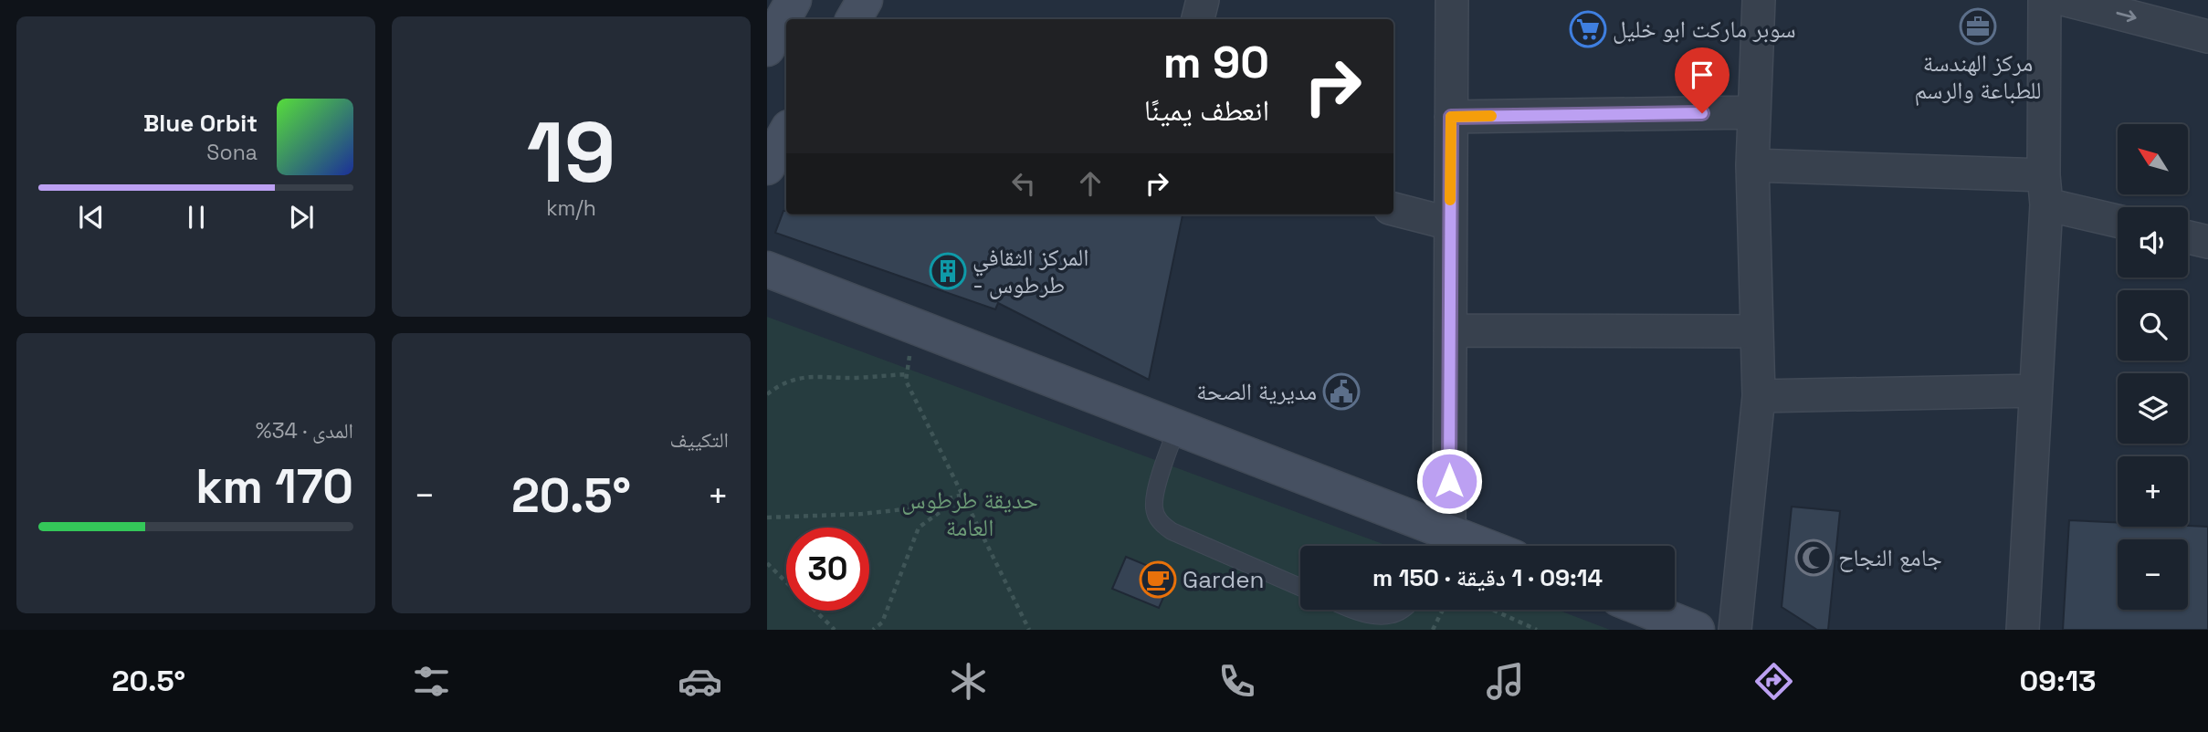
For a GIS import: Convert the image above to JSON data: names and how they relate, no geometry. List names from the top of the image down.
{
  "parks": ["حديقة طرطوس العامة"],
  "places": {
    "office": ["مركز الهندسة للطباعة والرسم"],
    "supermarket": ["سوبر ماركت ابو خليل"],
    "building": ["المركز الثقافي - طرطوس"],
    "public building": ["مديرية الصحة"],
    "mosque": ["جامع النجاح"],
    "cafe": ["Garden"]
  },
  "north": "top left",
  "page": {
    "tile": [
      ["19", "km/h"],
      "التكييف",
      ["المدى · 34%", "170 km"]
    ],
    "turn": ["90 m", "انعطف يمينًا"],
    "song": ["Blue Orbit", "Sona"],
    "map_buttons": ["+", "−"],
    "heat": ["−", "20.5°", "+"],
    "limit": "30",
    "trip": "09:14 · 1 دقيقة · 150 m",
    "tabs": ["09:13", "20.5°"]
  }
}
